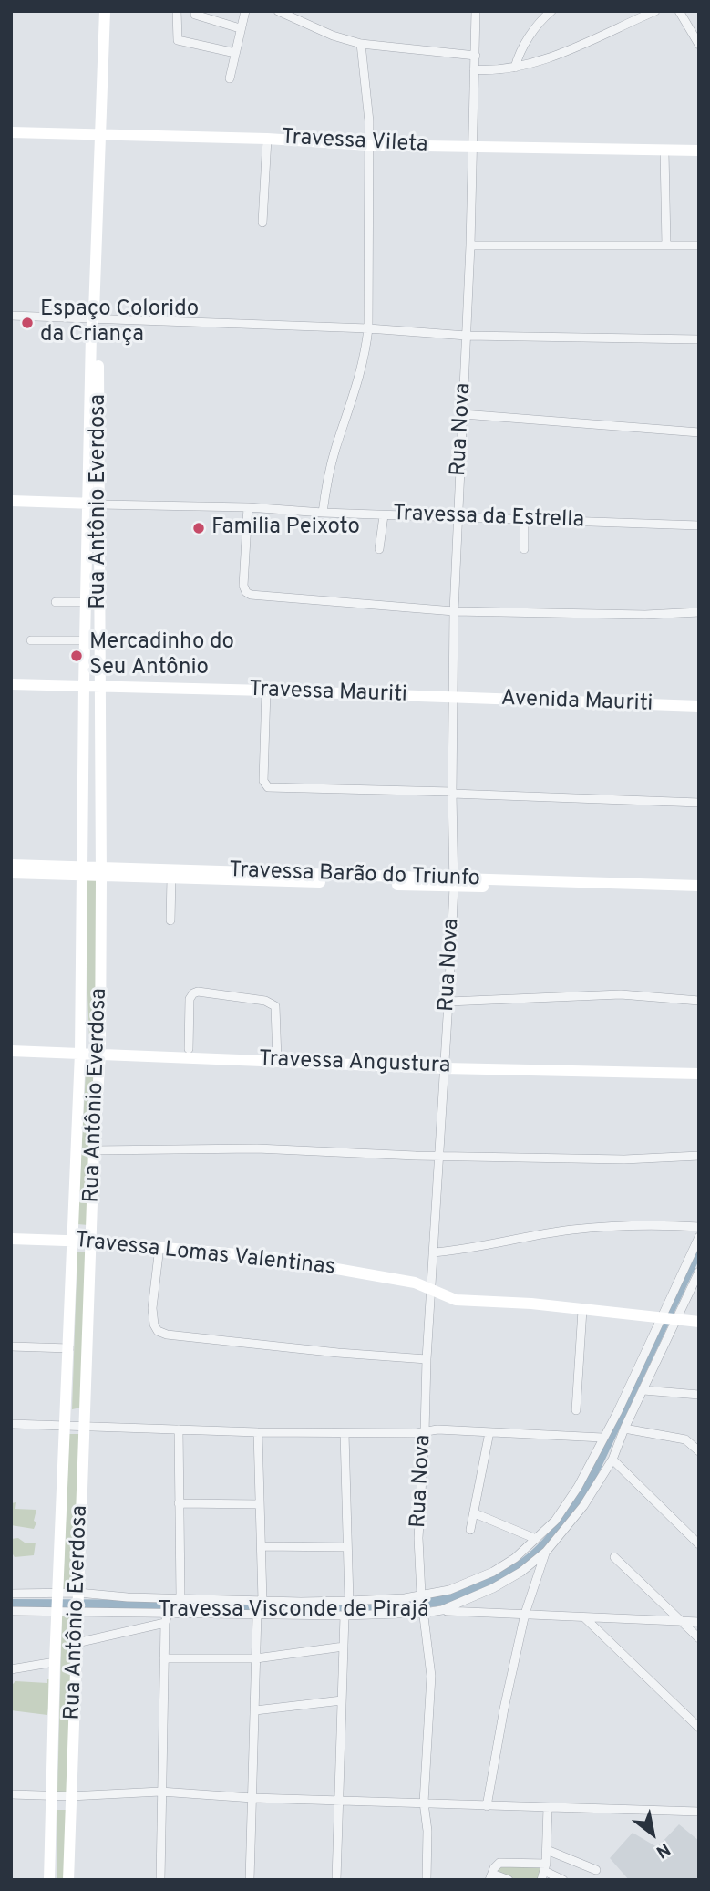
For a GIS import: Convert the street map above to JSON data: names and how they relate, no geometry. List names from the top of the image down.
{
  "streets": {
    "street": [
      "Travessa Vileta",
      "Rua Nova",
      "Rua Antônio Everdosa",
      "Travessa da Estrella",
      "Travessa Mauriti",
      "Avenida Mauriti",
      "Travessa Barão do Triunfo",
      "Travessa Angustura",
      "Travessa Lomas Valentinas",
      "Travessa Visconde de Pirajá"
    ]
  },
  "crossings": [
    ["Travessa Vileta", "Rua Nova"],
    ["Travessa Vileta", "Rua Antônio Everdosa"],
    ["Rua Nova", "Travessa da Estrella"],
    ["Rua Nova", "Travessa Mauriti"],
    ["Rua Nova", "Avenida Mauriti"],
    ["Rua Nova", "Travessa Barão do Triunfo"],
    ["Rua Nova", "Travessa Angustura"],
    ["Rua Nova", "Travessa Lomas Valentinas"],
    ["Rua Nova", "Travessa Visconde de Pirajá"],
    ["Rua Antônio Everdosa", "Travessa da Estrella"],
    ["Rua Antônio Everdosa", "Travessa Mauriti"],
    ["Rua Antônio Everdosa", "Travessa Barão do Triunfo"],
    ["Rua Antônio Everdosa", "Travessa Angustura"],
    ["Rua Antônio Everdosa", "Travessa Lomas Valentinas"],
    ["Rua Antônio Everdosa", "Travessa Visconde de Pirajá"],
    ["Travessa Mauriti", "Avenida Mauriti"],
    ["Travessa Lomas Valentinas", "Travessa Visconde de Pirajá"]
  ],
  "places": ["Espaço Colorido da Criança", "Familia Peixoto", "Mercadinho do Seu Antônio"],
  "north": "bottom right"
}
